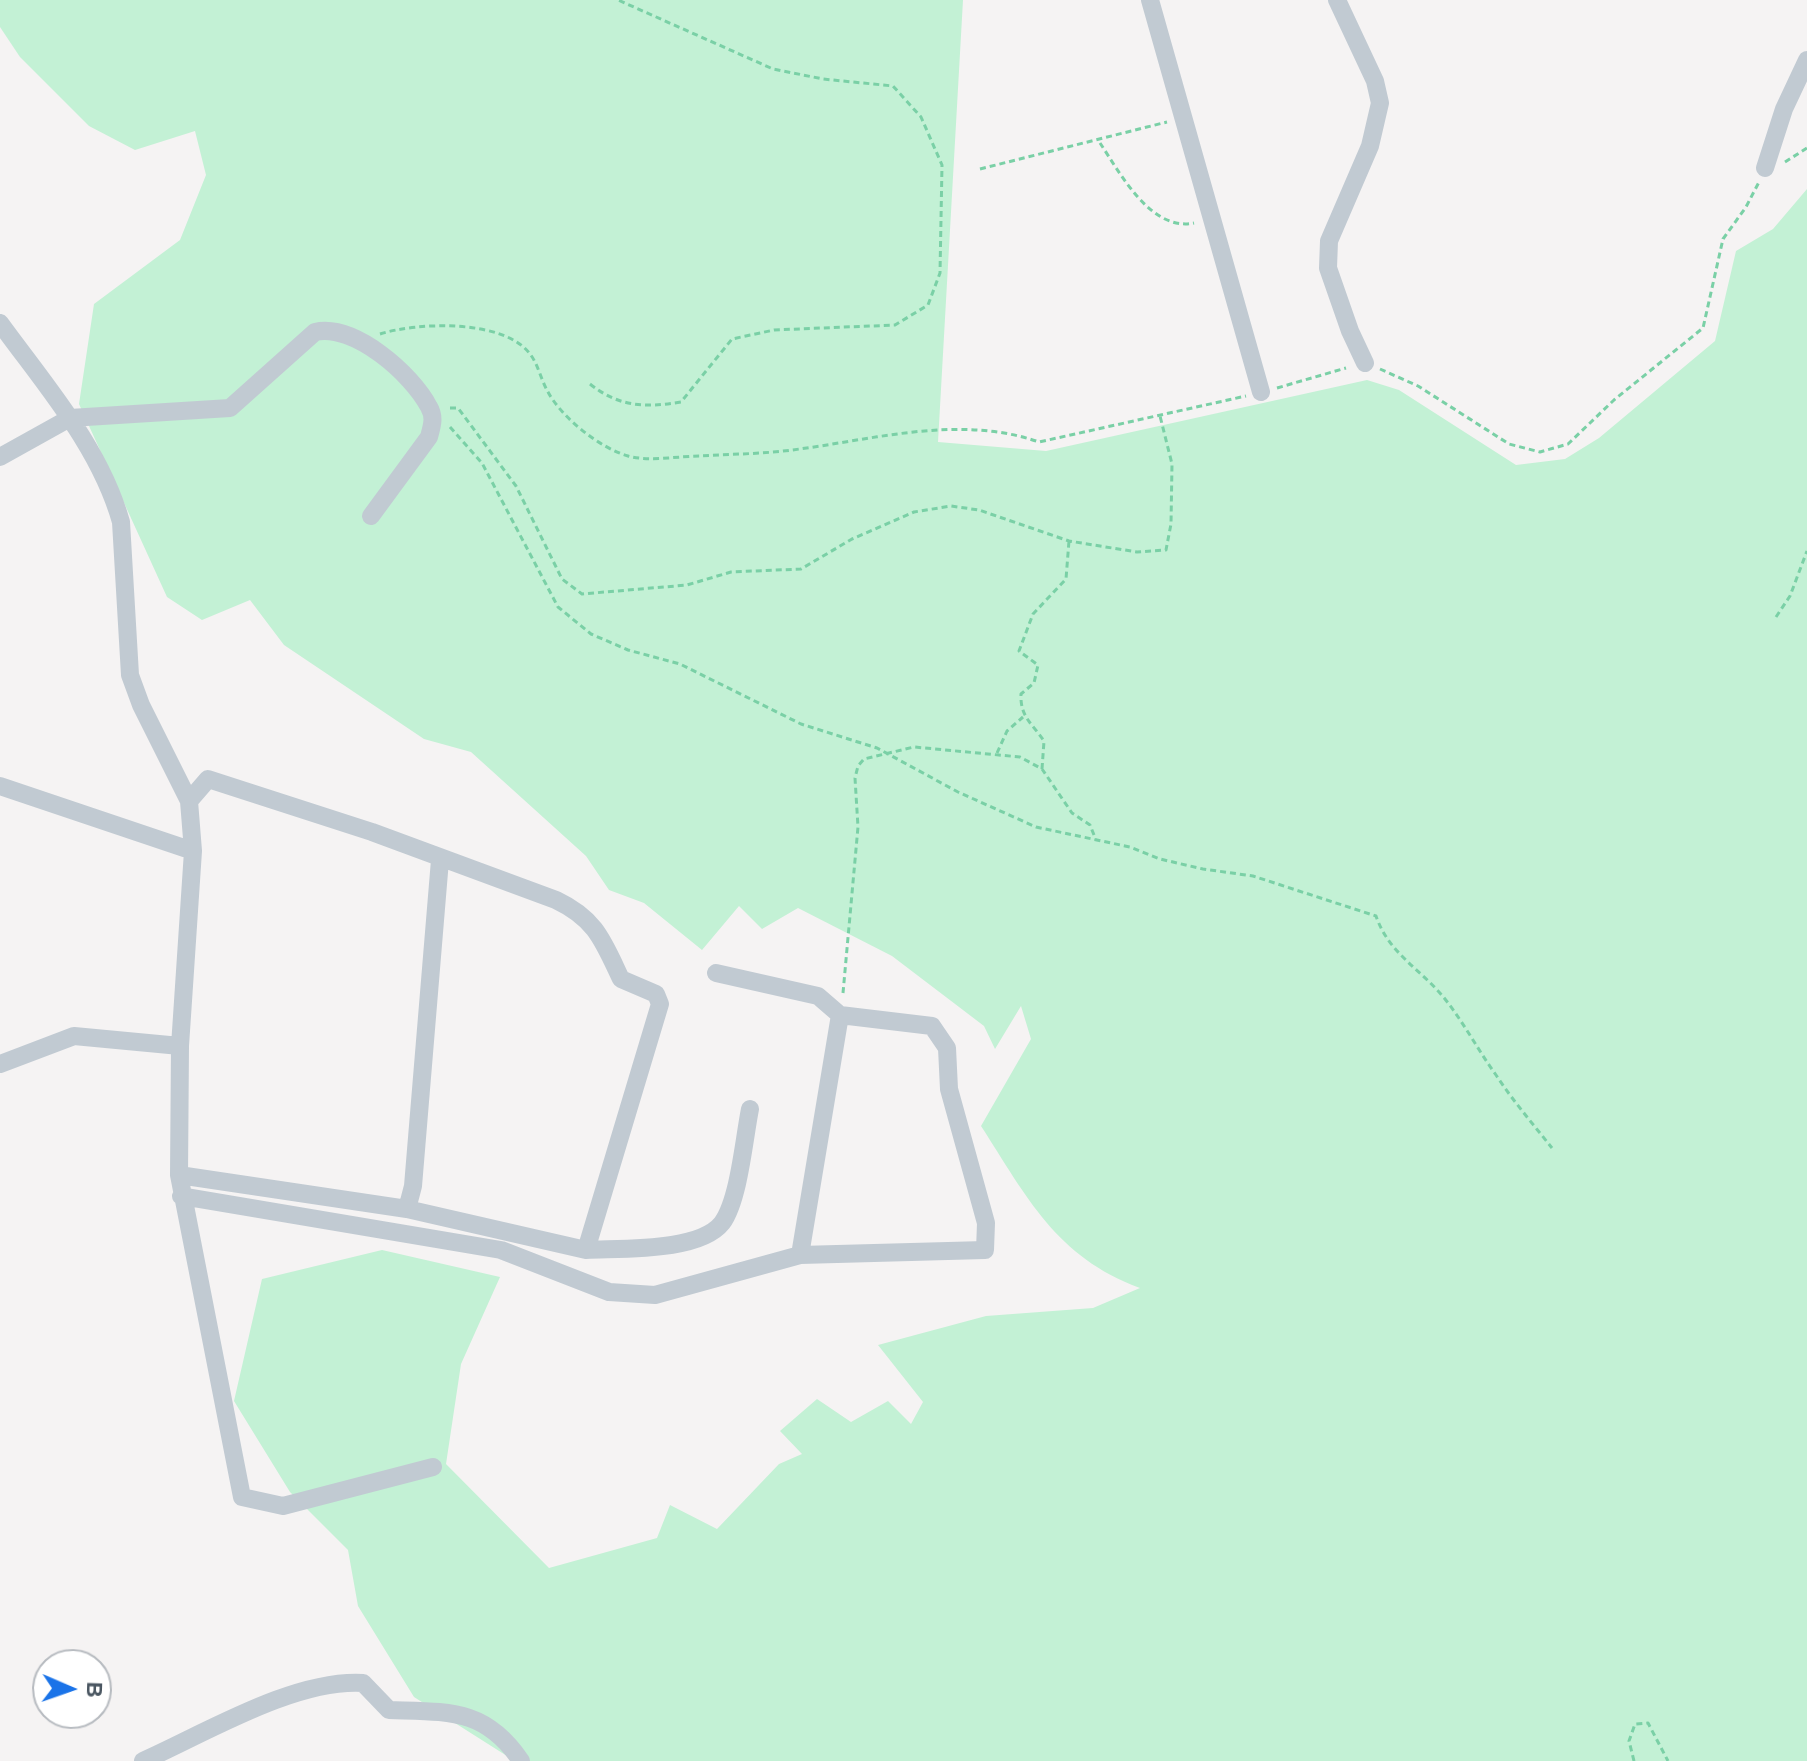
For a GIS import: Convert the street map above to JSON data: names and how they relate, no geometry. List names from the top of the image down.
{
  "north": "right"
}
